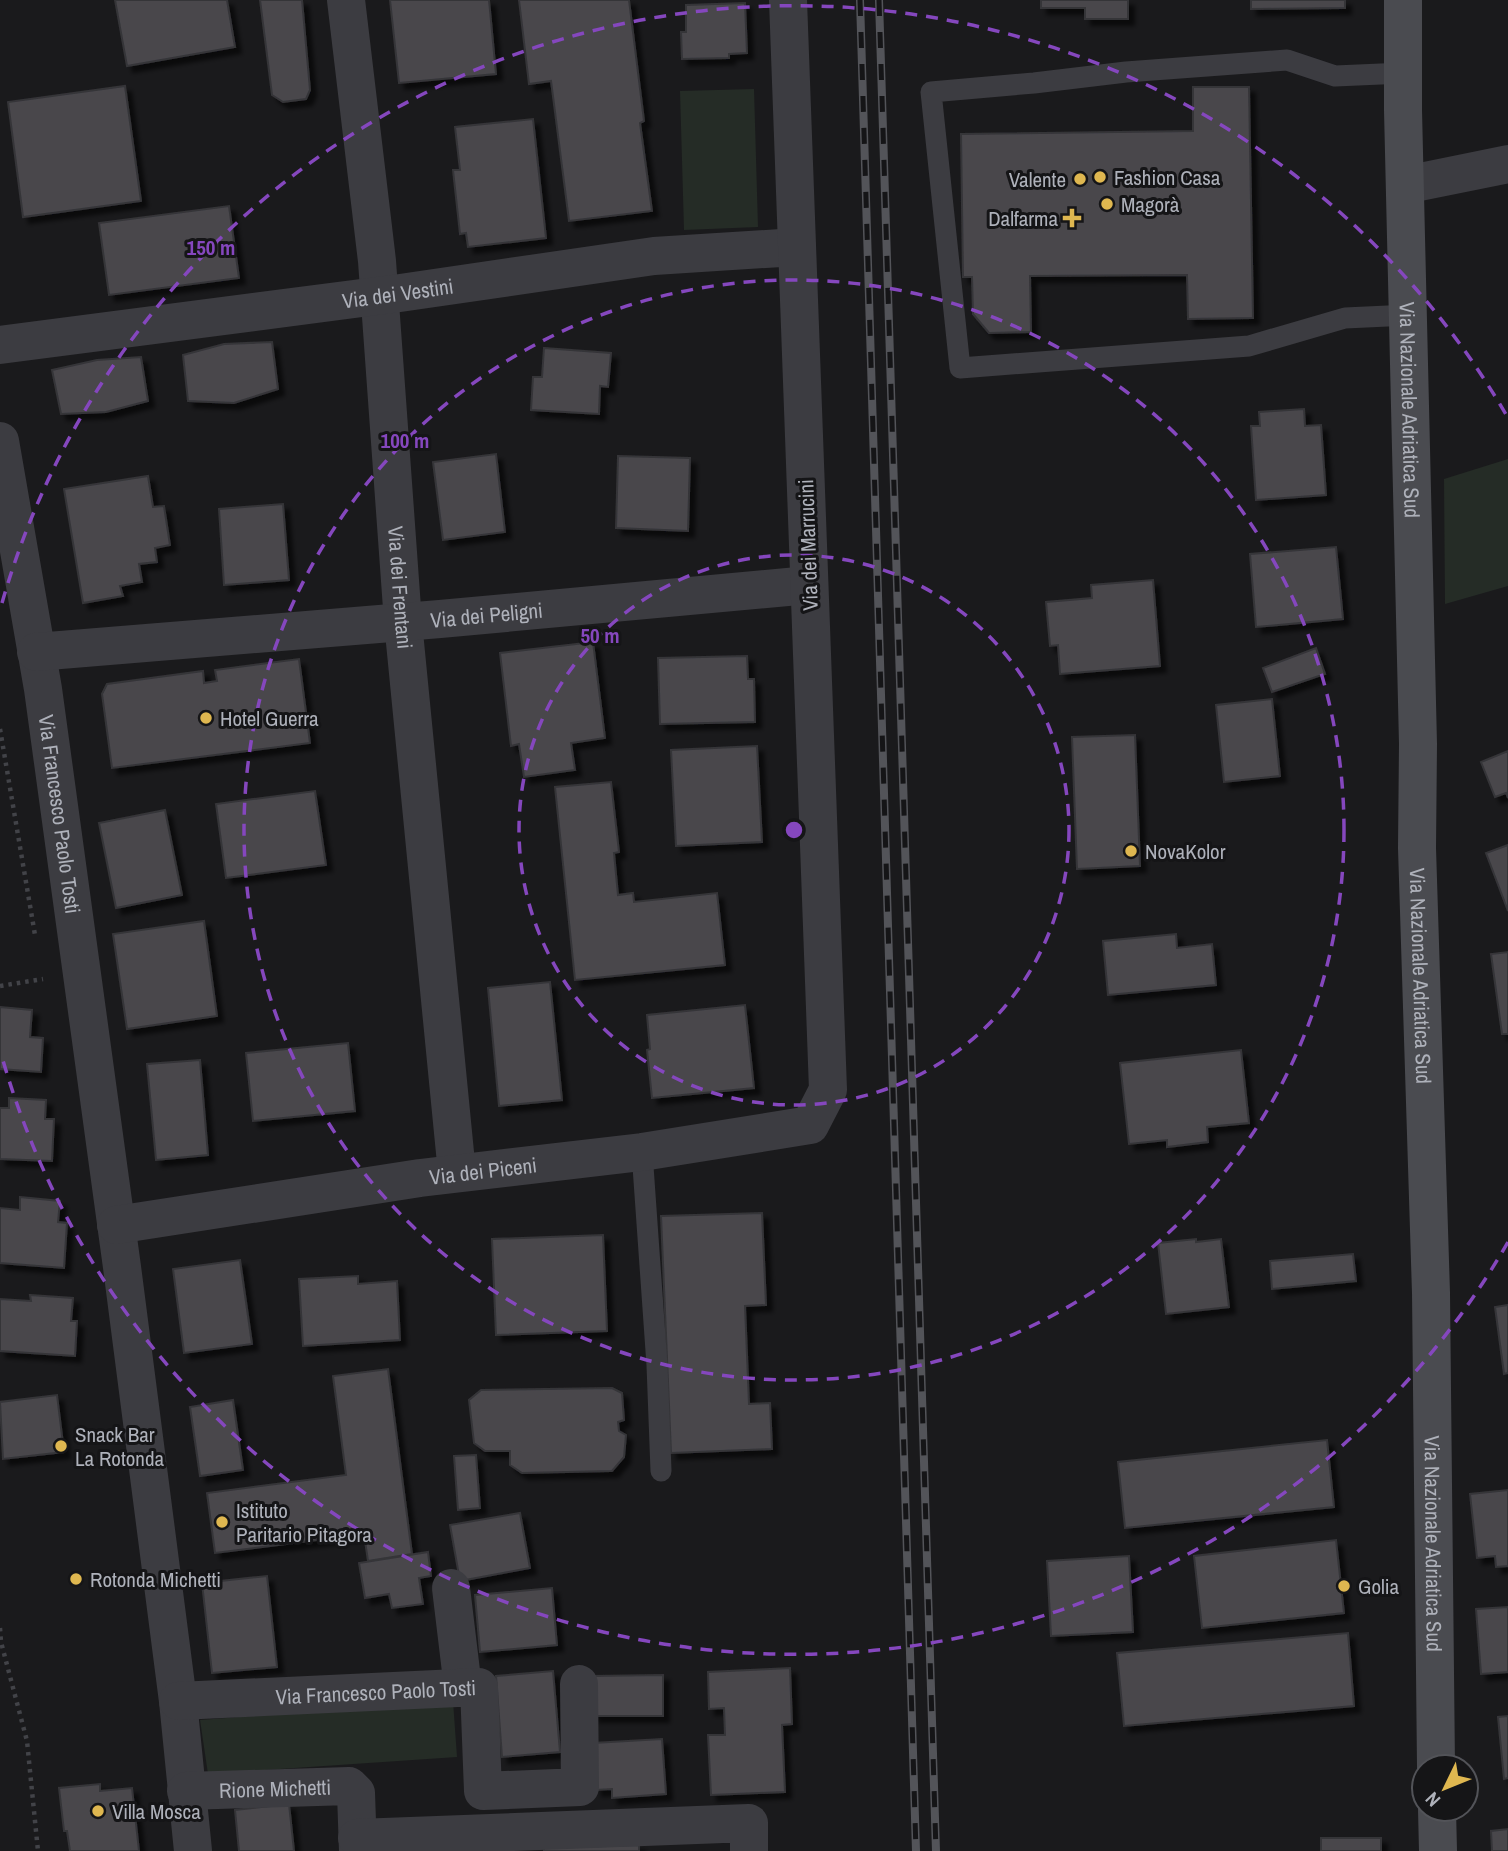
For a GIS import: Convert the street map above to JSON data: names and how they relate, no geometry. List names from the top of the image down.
{
  "streets": {
    "main road": ["Via Nazionale Adriatica Sud"],
    "street": [
      "Via dei Vestini",
      "Via dei Marrucini",
      "Via dei Frentani",
      "Via dei Peligni",
      "Via Francesco Paolo Tosti",
      "Via dei Piceni",
      "Rione Michetti"
    ]
  },
  "crossings": [
    ["Via dei Vestini", "Via dei Marrucini"],
    ["Via dei Vestini", "Via dei Frentani"],
    ["Via dei Marrucini", "Via dei Peligni"],
    ["Via dei Marrucini", "Via dei Piceni"],
    ["Via dei Frentani", "Via dei Peligni"],
    ["Via dei Frentani", "Via dei Piceni"],
    ["Via dei Peligni", "Via Francesco Paolo Tosti"],
    ["Via Francesco Paolo Tosti", "Via dei Piceni"],
    ["Via Francesco Paolo Tosti", "Rione Michetti"]
  ],
  "places": {
    "other": [
      "Fashion Casa",
      "Valente",
      "Magorà",
      "Hotel Guerra",
      "NovaKolor",
      "Snack Bar La Rotonda",
      "Istituto Paritario Pitagora",
      "Rotonda Michetti",
      "Golia",
      "Villa Mosca"
    ],
    "health": ["Dalfarma"]
  },
  "north": "bottom left",
  "rings": ["150 m", "100 m", "50 m"]
}
